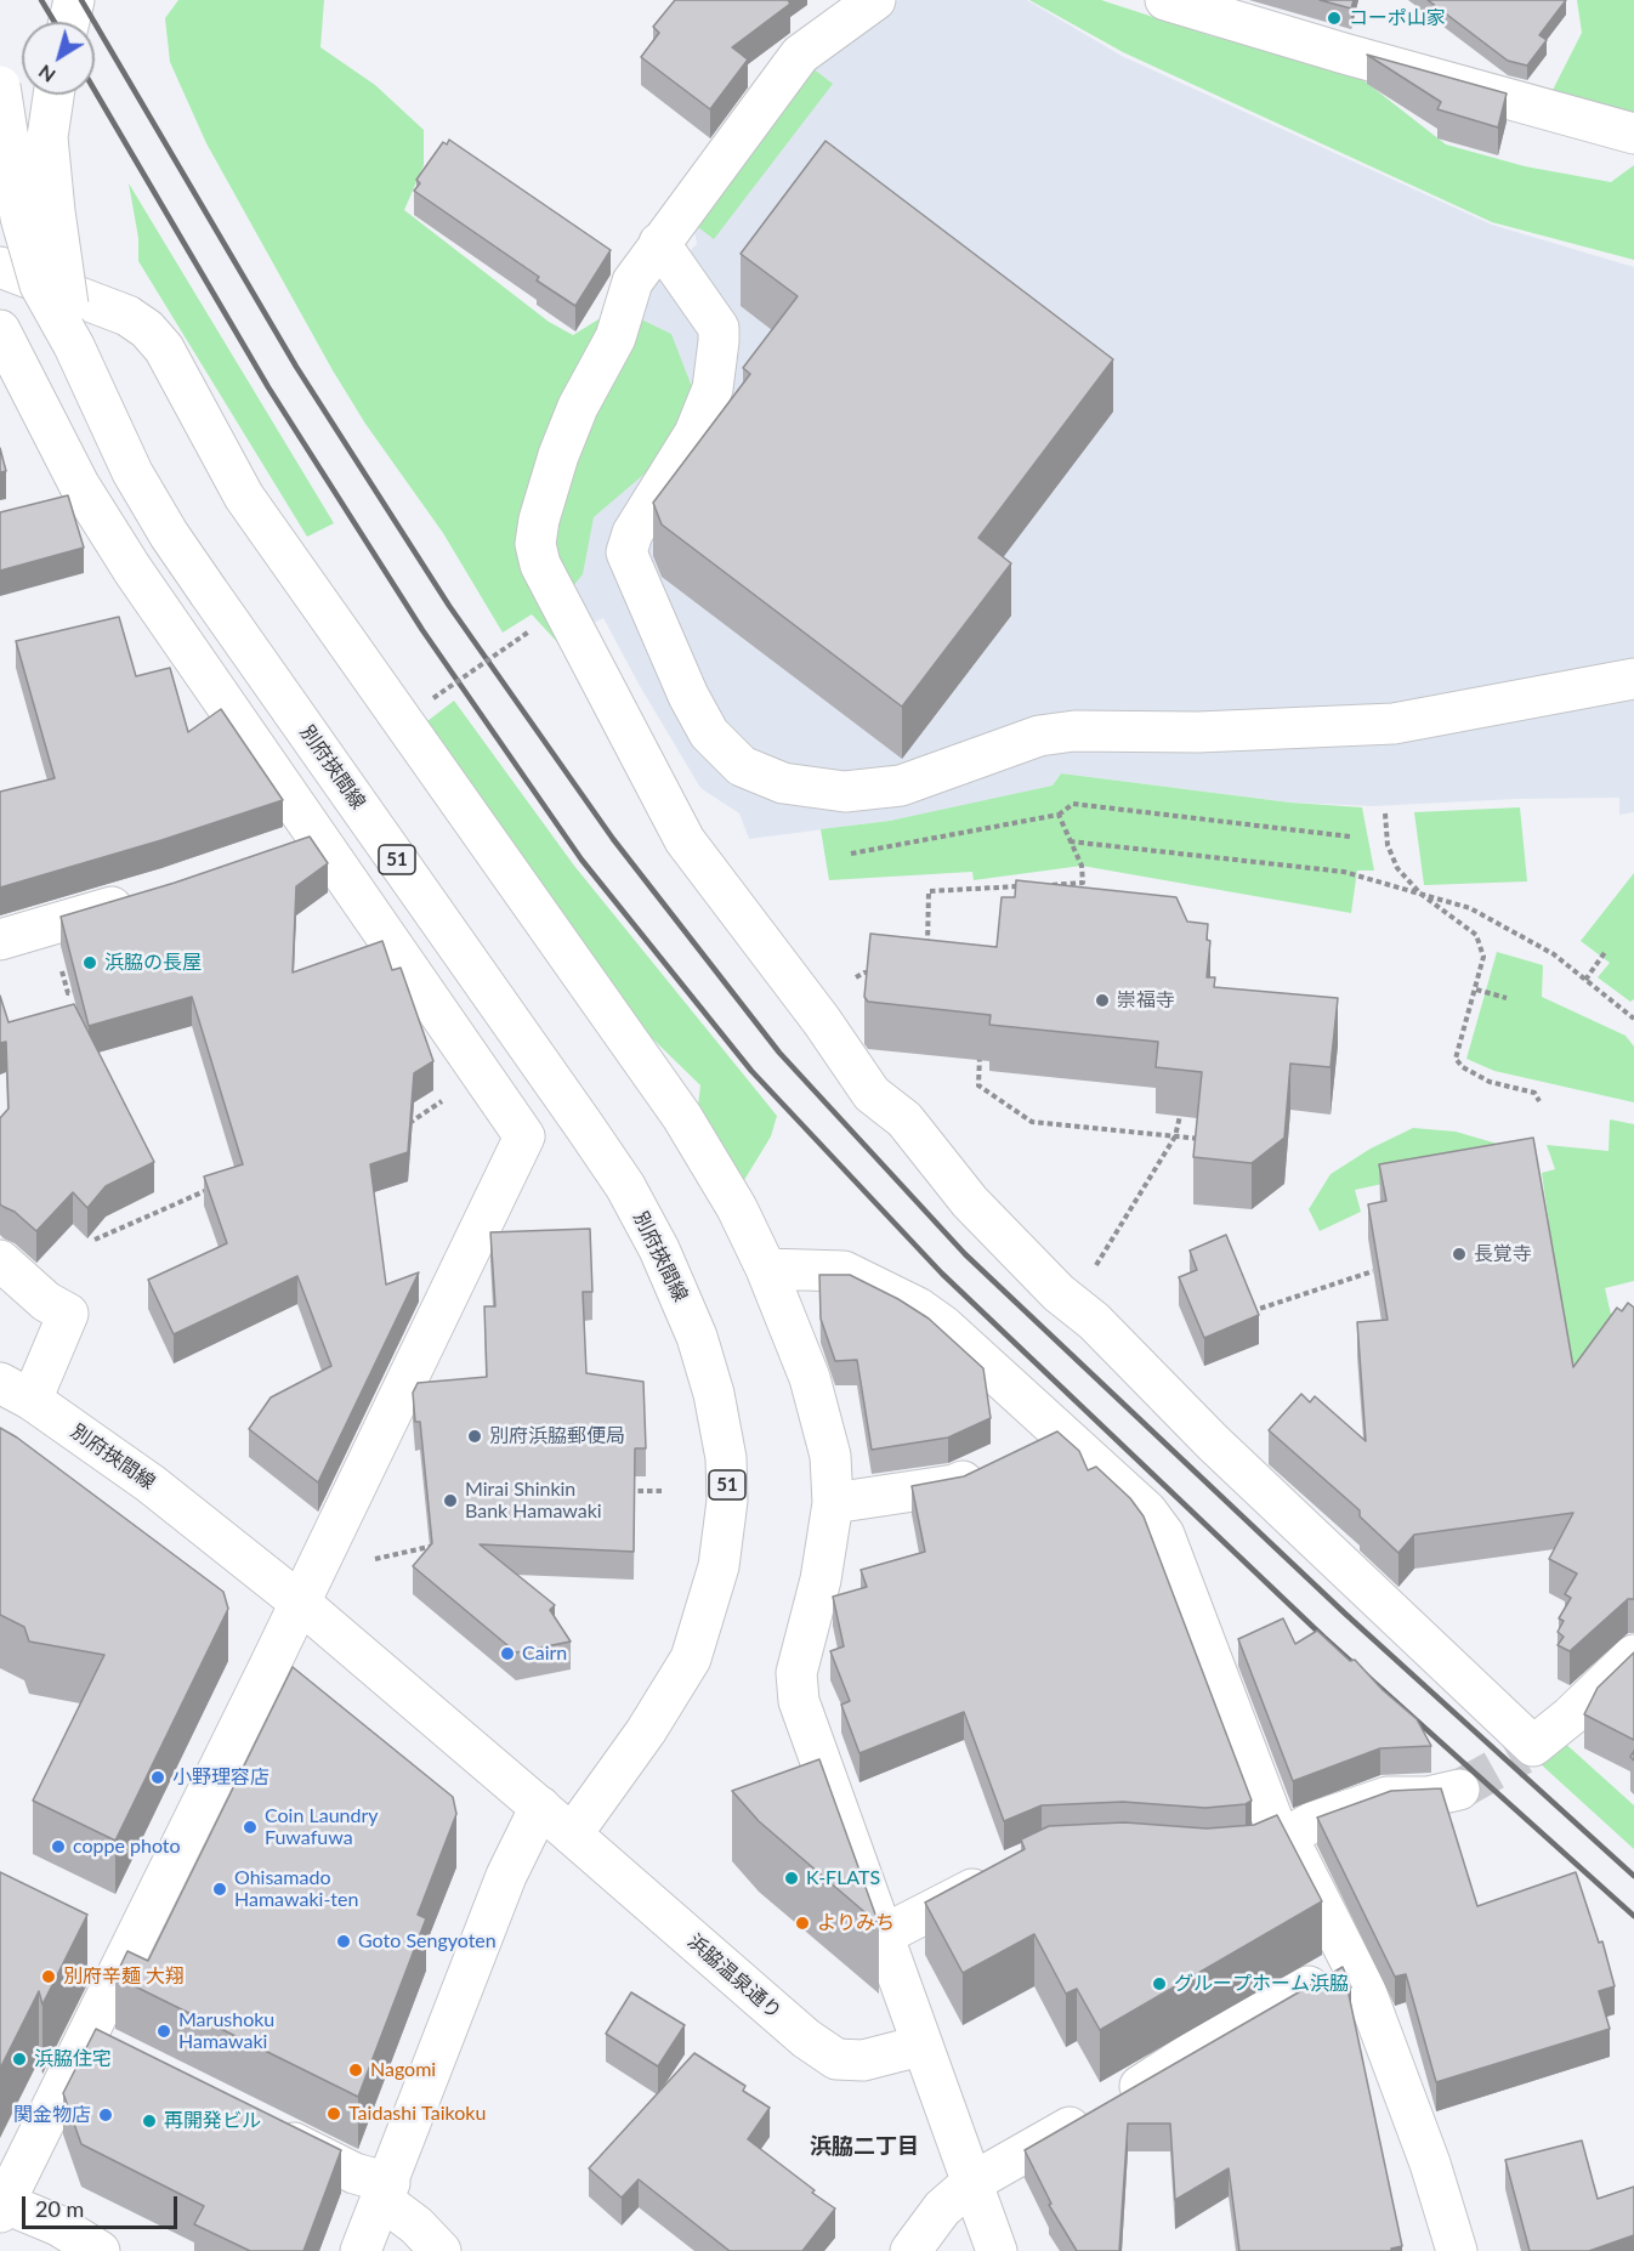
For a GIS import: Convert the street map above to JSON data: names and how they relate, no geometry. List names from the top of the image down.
{
  "streets": {
    "street": ["別府挾間線", "51", "浜脇温泉通り"]
  },
  "crossings": [
    ["別府挾間線", "浜脇温泉通り"]
  ],
  "districts": ["浜脇二丁目"],
  "places": [
    "コーポ山家",
    "浜脇の長屋",
    "崇福寺",
    "長覚寺",
    "別府浜脇郵便局",
    "Mirai Shinkin Bank Hamawaki",
    "Cairn",
    "小野理容店",
    "Coin Laundry Fuwafuwa",
    "coppe photo",
    "K-FLATS",
    "Ohisamado Hamawaki-ten",
    "よりみち",
    "Goto Sengyoten",
    "別府辛麺 大翔",
    "グループホーム浜脇",
    "Marushoku Hamawaki",
    "浜脇住宅",
    "Nagomi",
    "Taidashi Taikoku",
    "関金物店",
    "再開発ビル"
  ],
  "scale_bar": "20 m",
  "north": "bottom left"
}
